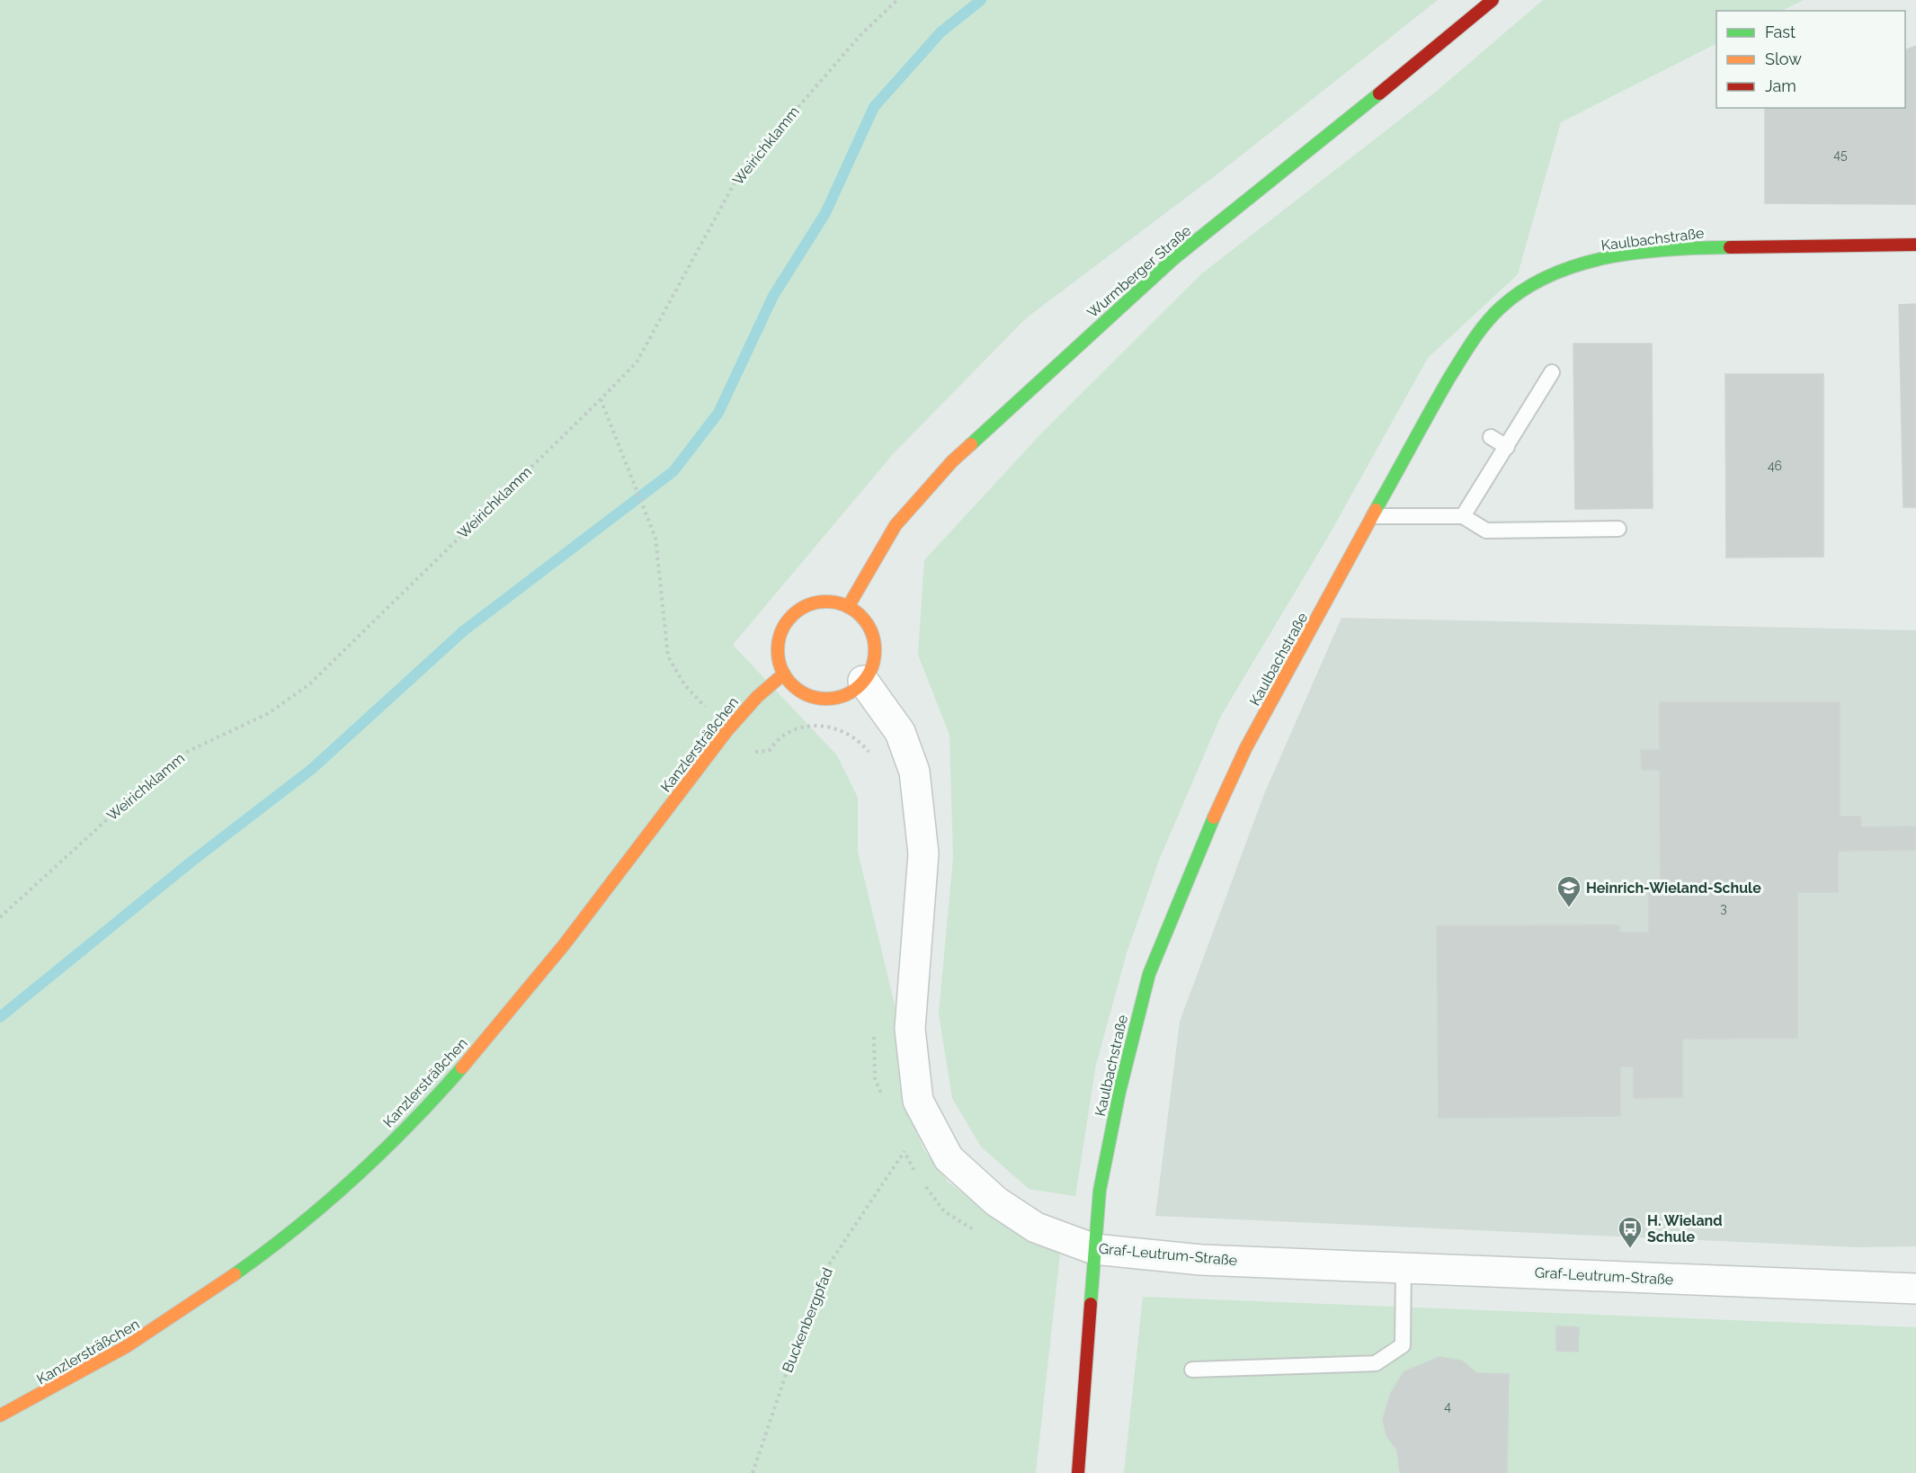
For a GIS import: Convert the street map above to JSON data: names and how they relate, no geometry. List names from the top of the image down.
{
  "streets": {
    "main road": ["Kaulbachstraße", "Wurmberger Straße", "Kanzlersträßchen"],
    "street": ["Graf-Leutrum-Straße"],
    "path": ["Weirichklamm", "Buckenbergpfad"]
  },
  "crossings": [
    ["Kaulbachstraße", "Graf-Leutrum-Straße"],
    ["Wurmberger Straße", "Kanzlersträßchen"],
    ["Wurmberger Straße", "Graf-Leutrum-Straße"],
    ["Kanzlersträßchen", "Graf-Leutrum-Straße"]
  ],
  "places": {
    "school or university": ["Heinrich-Wieland-Schule"],
    "bus stop": ["H. Wieland Schule"]
  },
  "house_numbers": [
    "45",
    "46",
    "3",
    "4"
  ],
  "legend": ["Fast", "Slow", "Jam"]
}
